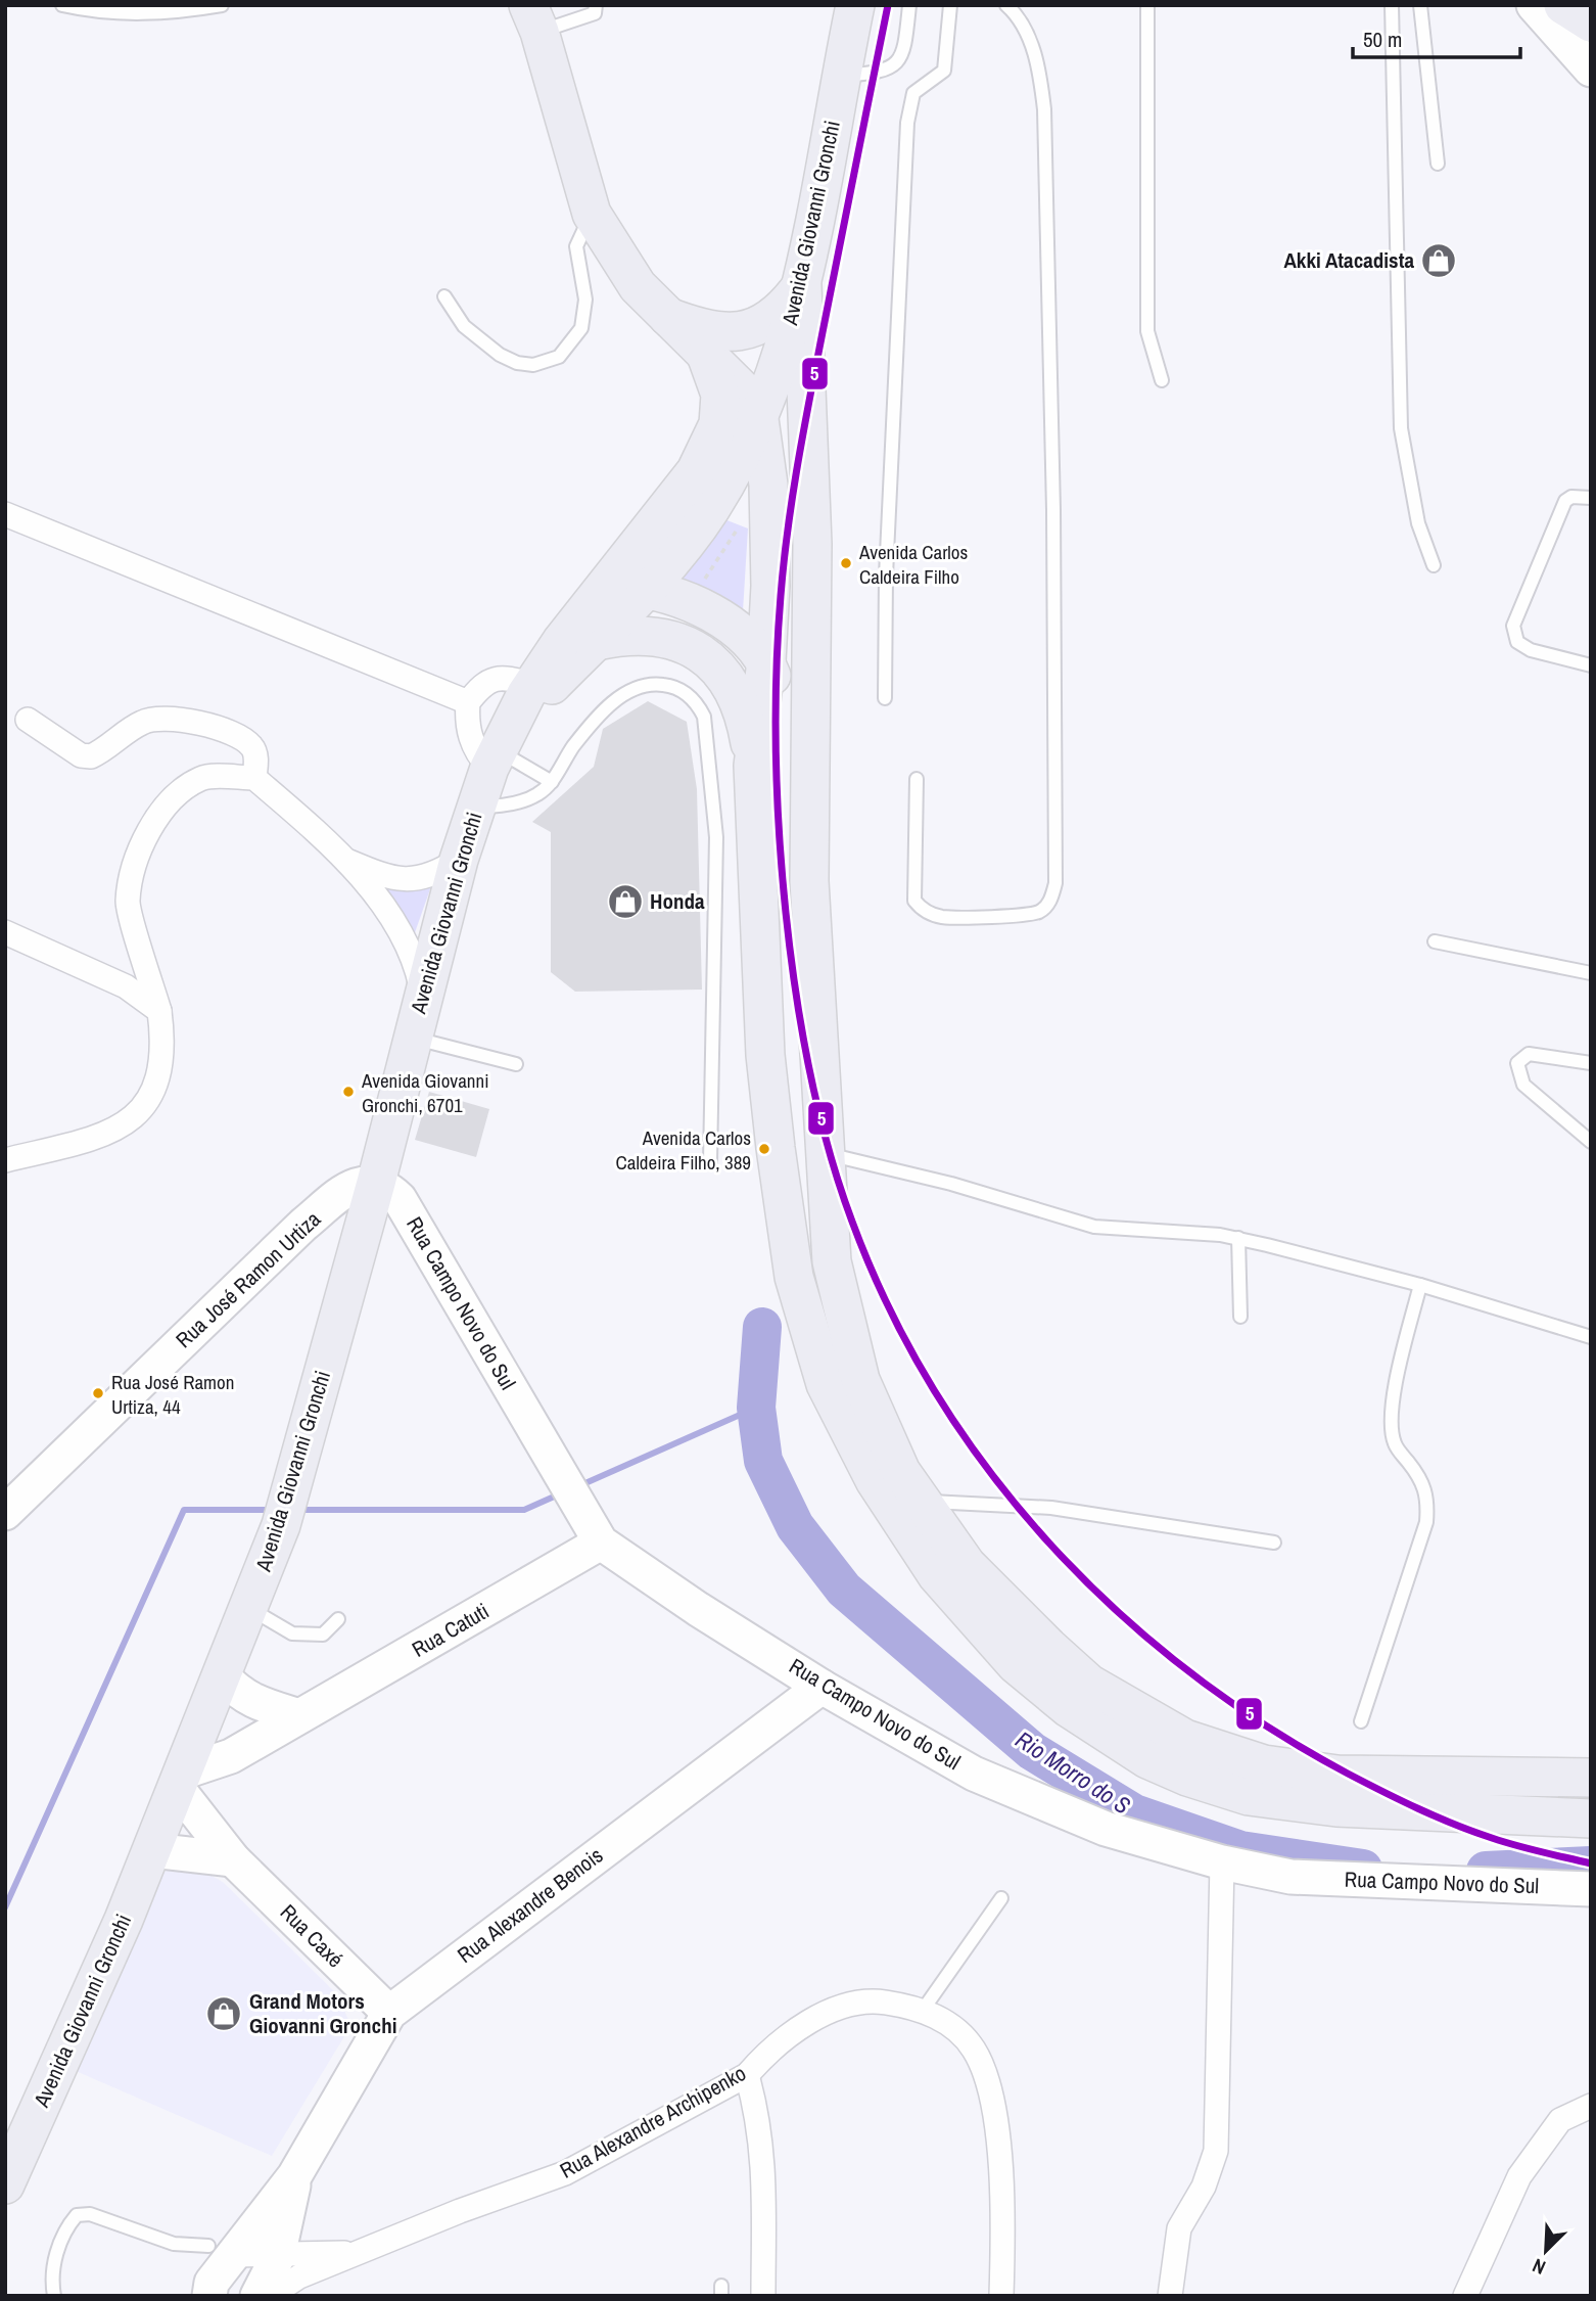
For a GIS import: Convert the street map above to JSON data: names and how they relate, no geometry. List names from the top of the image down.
{
  "streets": {
    "main road": ["Avenida Giovanni Gronchi"],
    "street": [
      "Rua José Ramon Urtiza",
      "Rua Campo Novo do Sul",
      "Rua Catuti",
      "Rua Alexandre Benois",
      "Rua Caxé",
      "Rua Alexandre Archipenko"
    ]
  },
  "crossings": [
    ["Avenida Giovanni Gronchi", "Rua José Ramon Urtiza"],
    ["Avenida Giovanni Gronchi", "Rua Campo Novo do Sul"],
    ["Avenida Giovanni Gronchi", "Rua Catuti"],
    ["Avenida Giovanni Gronchi", "Rua Caxé"],
    ["Rua José Ramon Urtiza", "Rua Campo Novo do Sul"],
    ["Rua Campo Novo do Sul", "Rua Catuti"],
    ["Rua Campo Novo do Sul", "Rua Alexandre Benois"],
    ["Rua Catuti", "Rua Caxé"],
    ["Rua Alexandre Benois", "Rua Caxé"],
    ["Rua Alexandre Benois", "Rua Alexandre Archipenko"]
  ],
  "water": ["Rio Morro do S"],
  "places": {
    "shop": ["Akki Atacadista", "Honda", "Grand Motors Giovanni Gronchi"],
    "other": [
      "Avenida Carlos Caldeira Filho",
      "Avenida Giovanni Gronchi, 6701",
      "Avenida Carlos Caldeira Filho, 389",
      "Rua José Ramon Urtiza, 44"
    ]
  },
  "lines": ["transit line 5"],
  "scale_bar": "50 m",
  "north": "bottom left"
}
